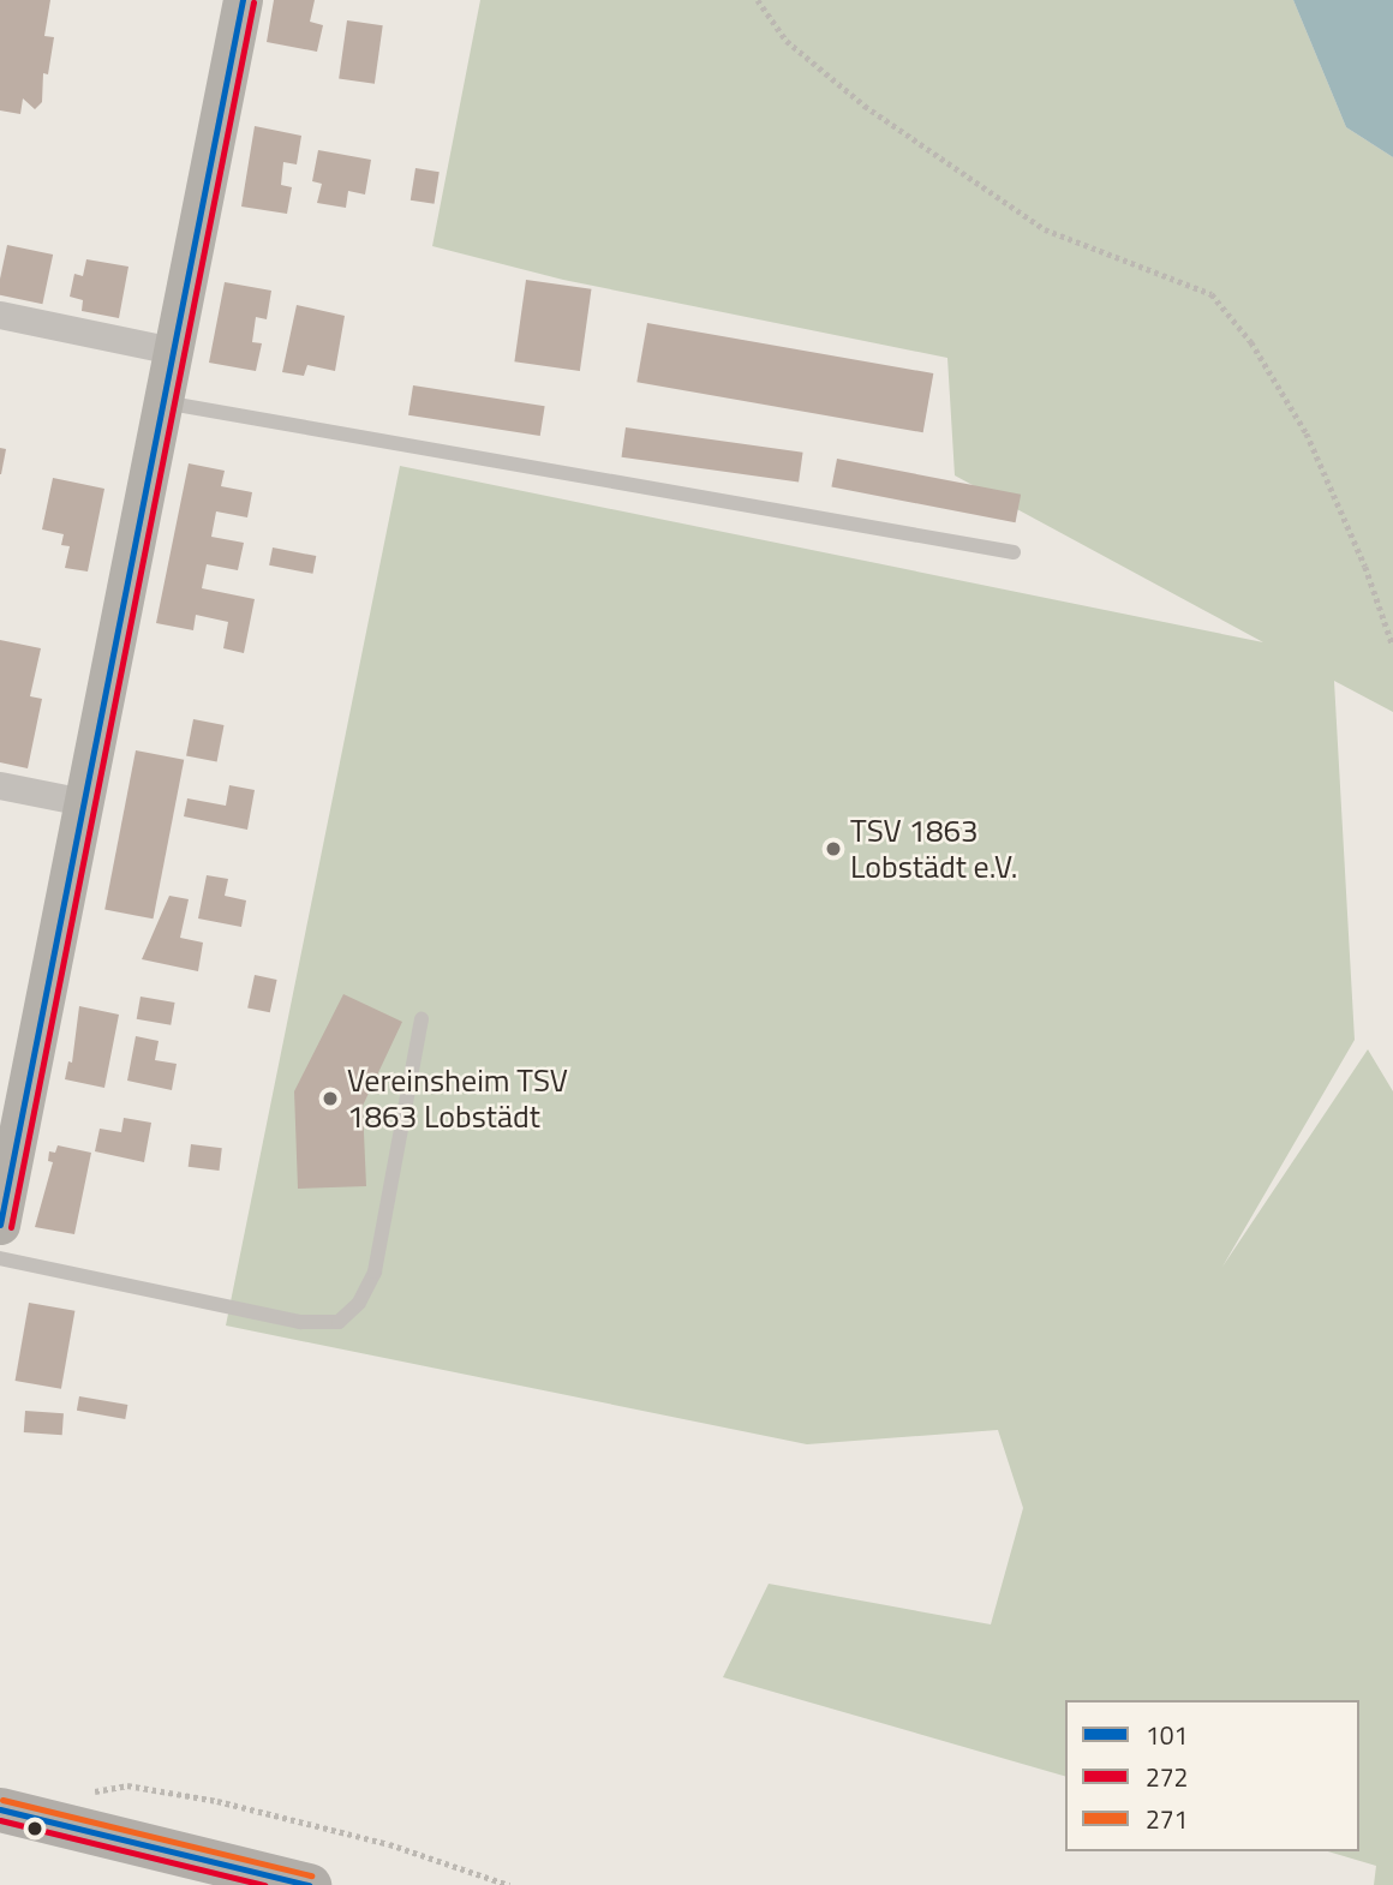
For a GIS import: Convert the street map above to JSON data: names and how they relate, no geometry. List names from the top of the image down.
{
  "places": ["TSV 1863 Lobstädt e.V.", "Vereinsheim TSV 1863 Lobstädt"],
  "lines": ["transit line 101", "transit line 272", "transit line 271"],
  "legend": ["101", "272", "271"]
}
